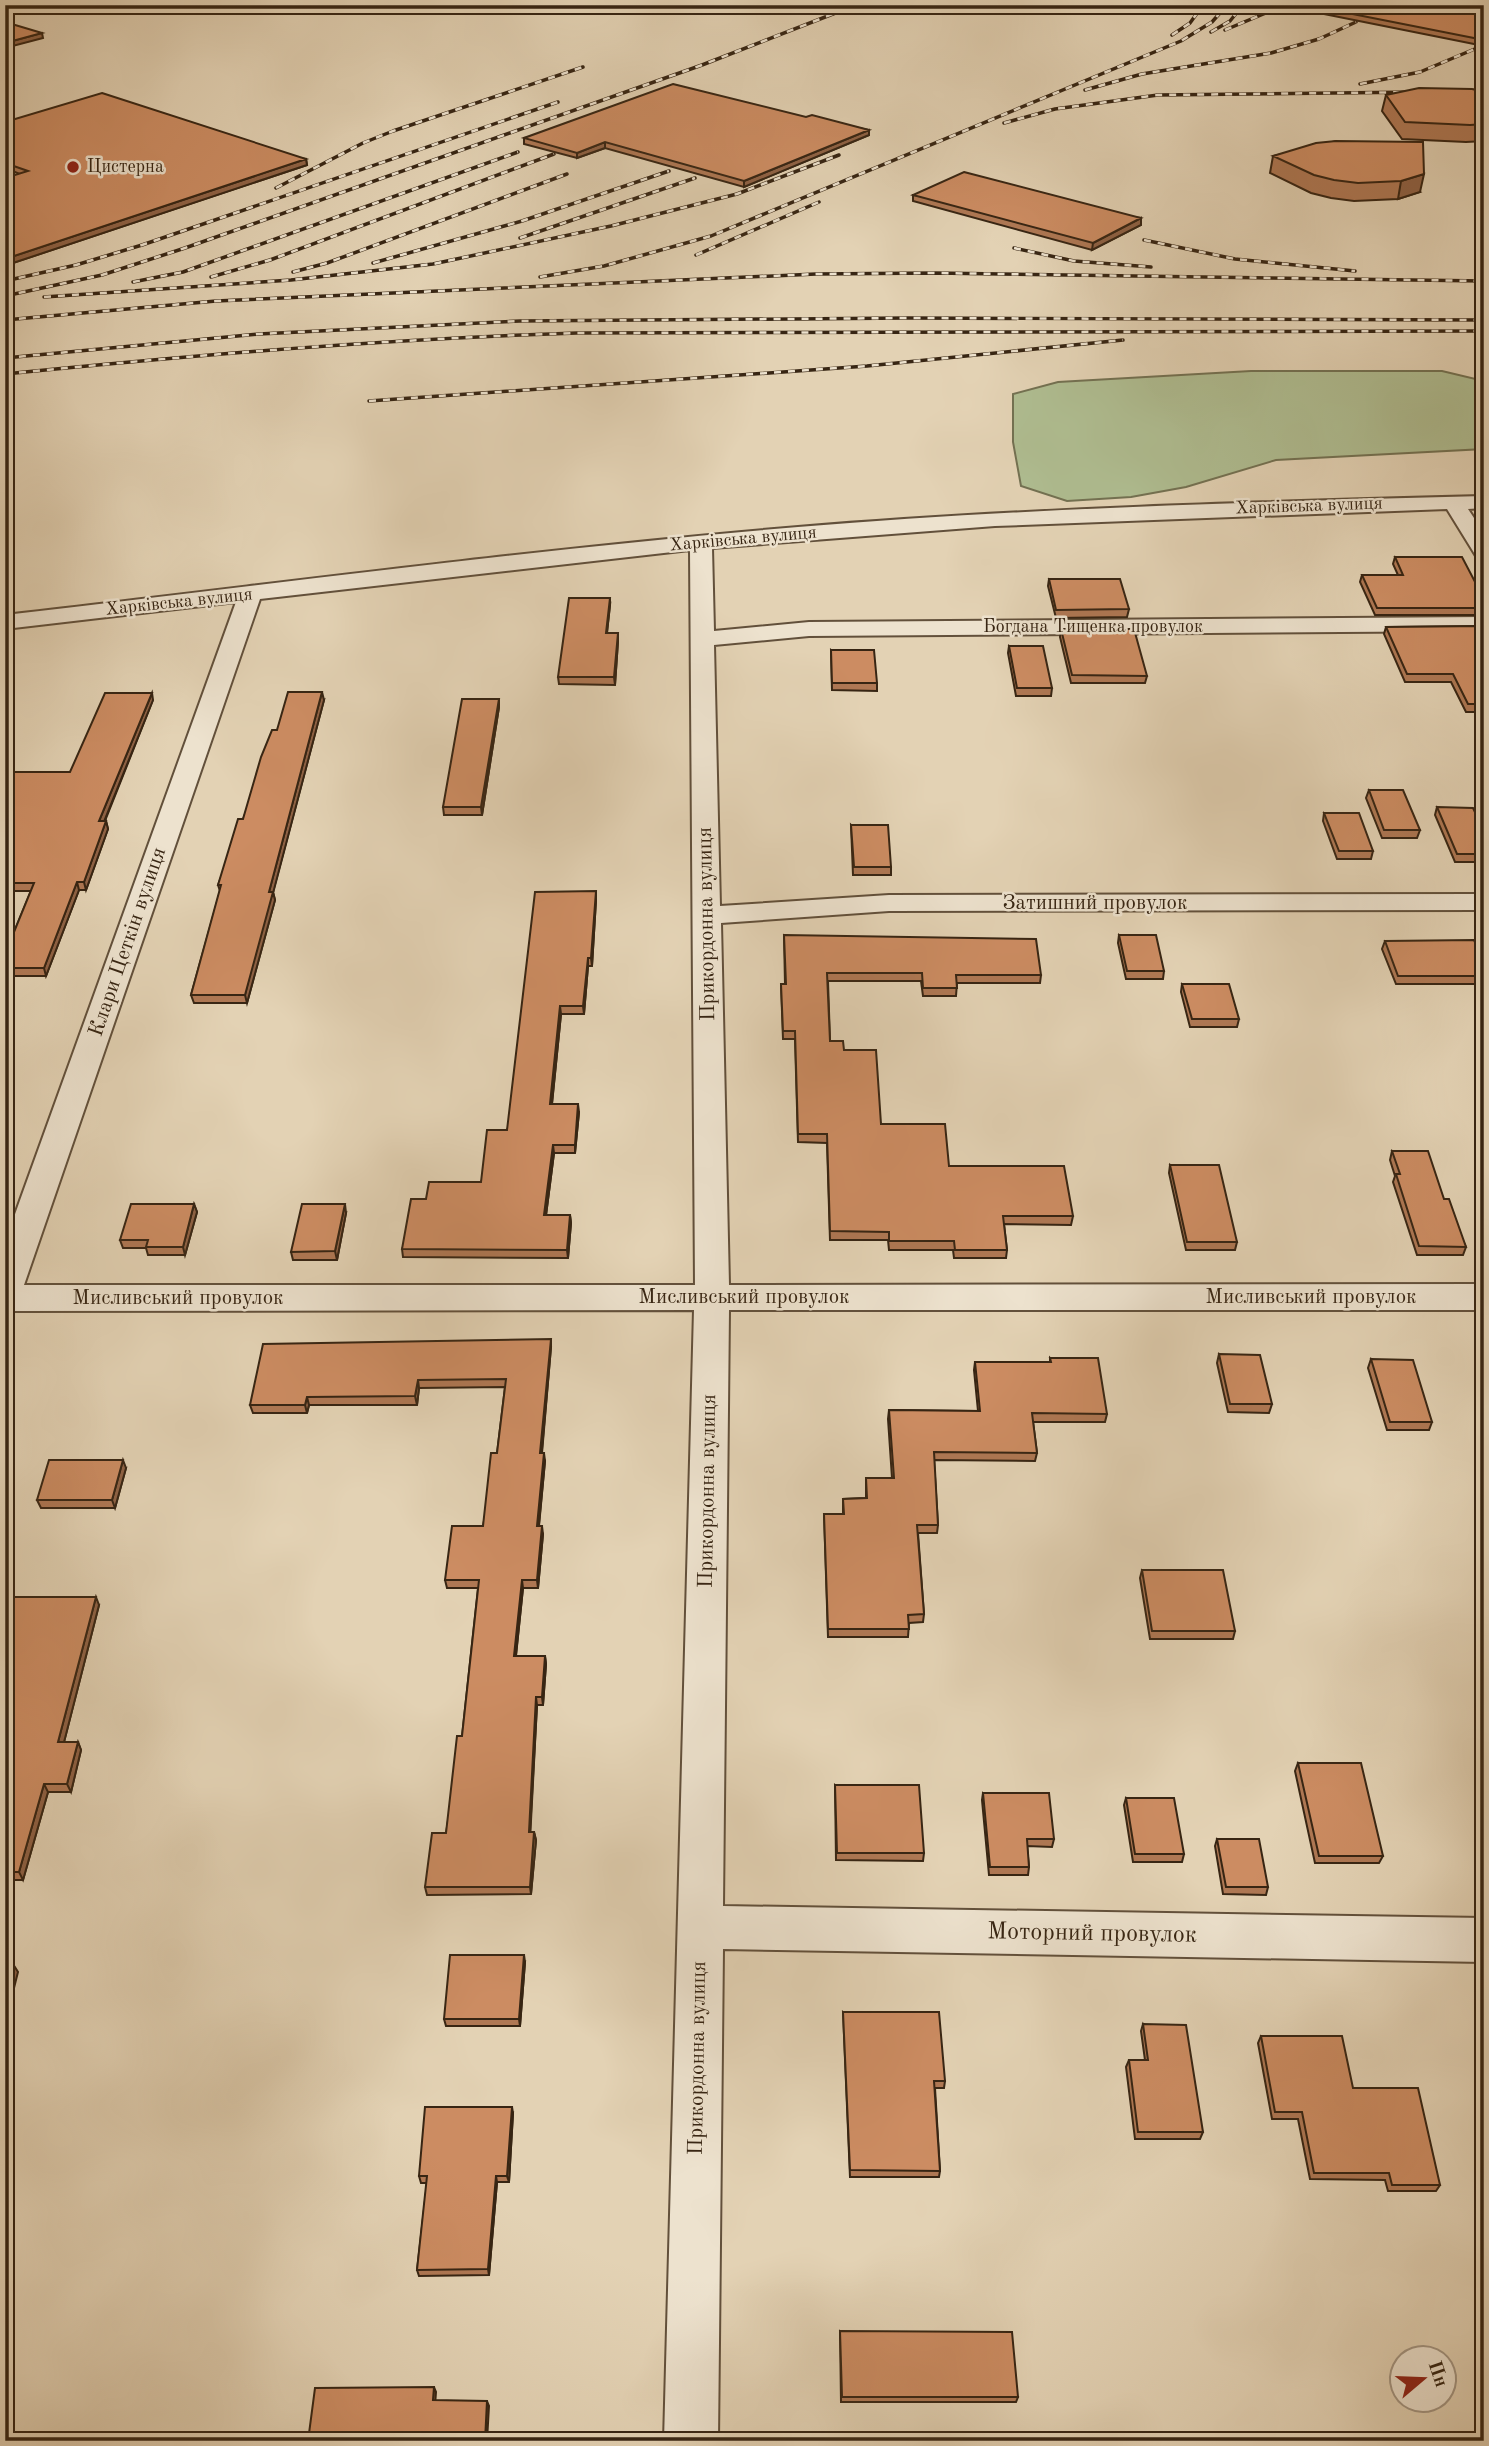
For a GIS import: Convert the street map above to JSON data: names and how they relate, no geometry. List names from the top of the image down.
{
  "streets": {
    "street": [
      "Харківська вулиця",
      "Богдана Тищенка провулок",
      "Затишний провулок",
      "Прикордонна вулиця",
      "Клари Цеткін вулиця",
      "Мисливський провулок",
      "Моторний провулок"
    ]
  },
  "crossings": [
    ["Харківська вулиця", "Прикордонна вулиця"],
    ["Харківська вулиця", "Клари Цеткін вулиця"],
    ["Богдана Тищенка провулок", "Прикордонна вулиця"],
    ["Затишний провулок", "Прикордонна вулиця"],
    ["Прикордонна вулиця", "Мисливський провулок"],
    ["Прикордонна вулиця", "Моторний провулок"]
  ],
  "places": ["Цистерна"],
  "north": "right"
}
